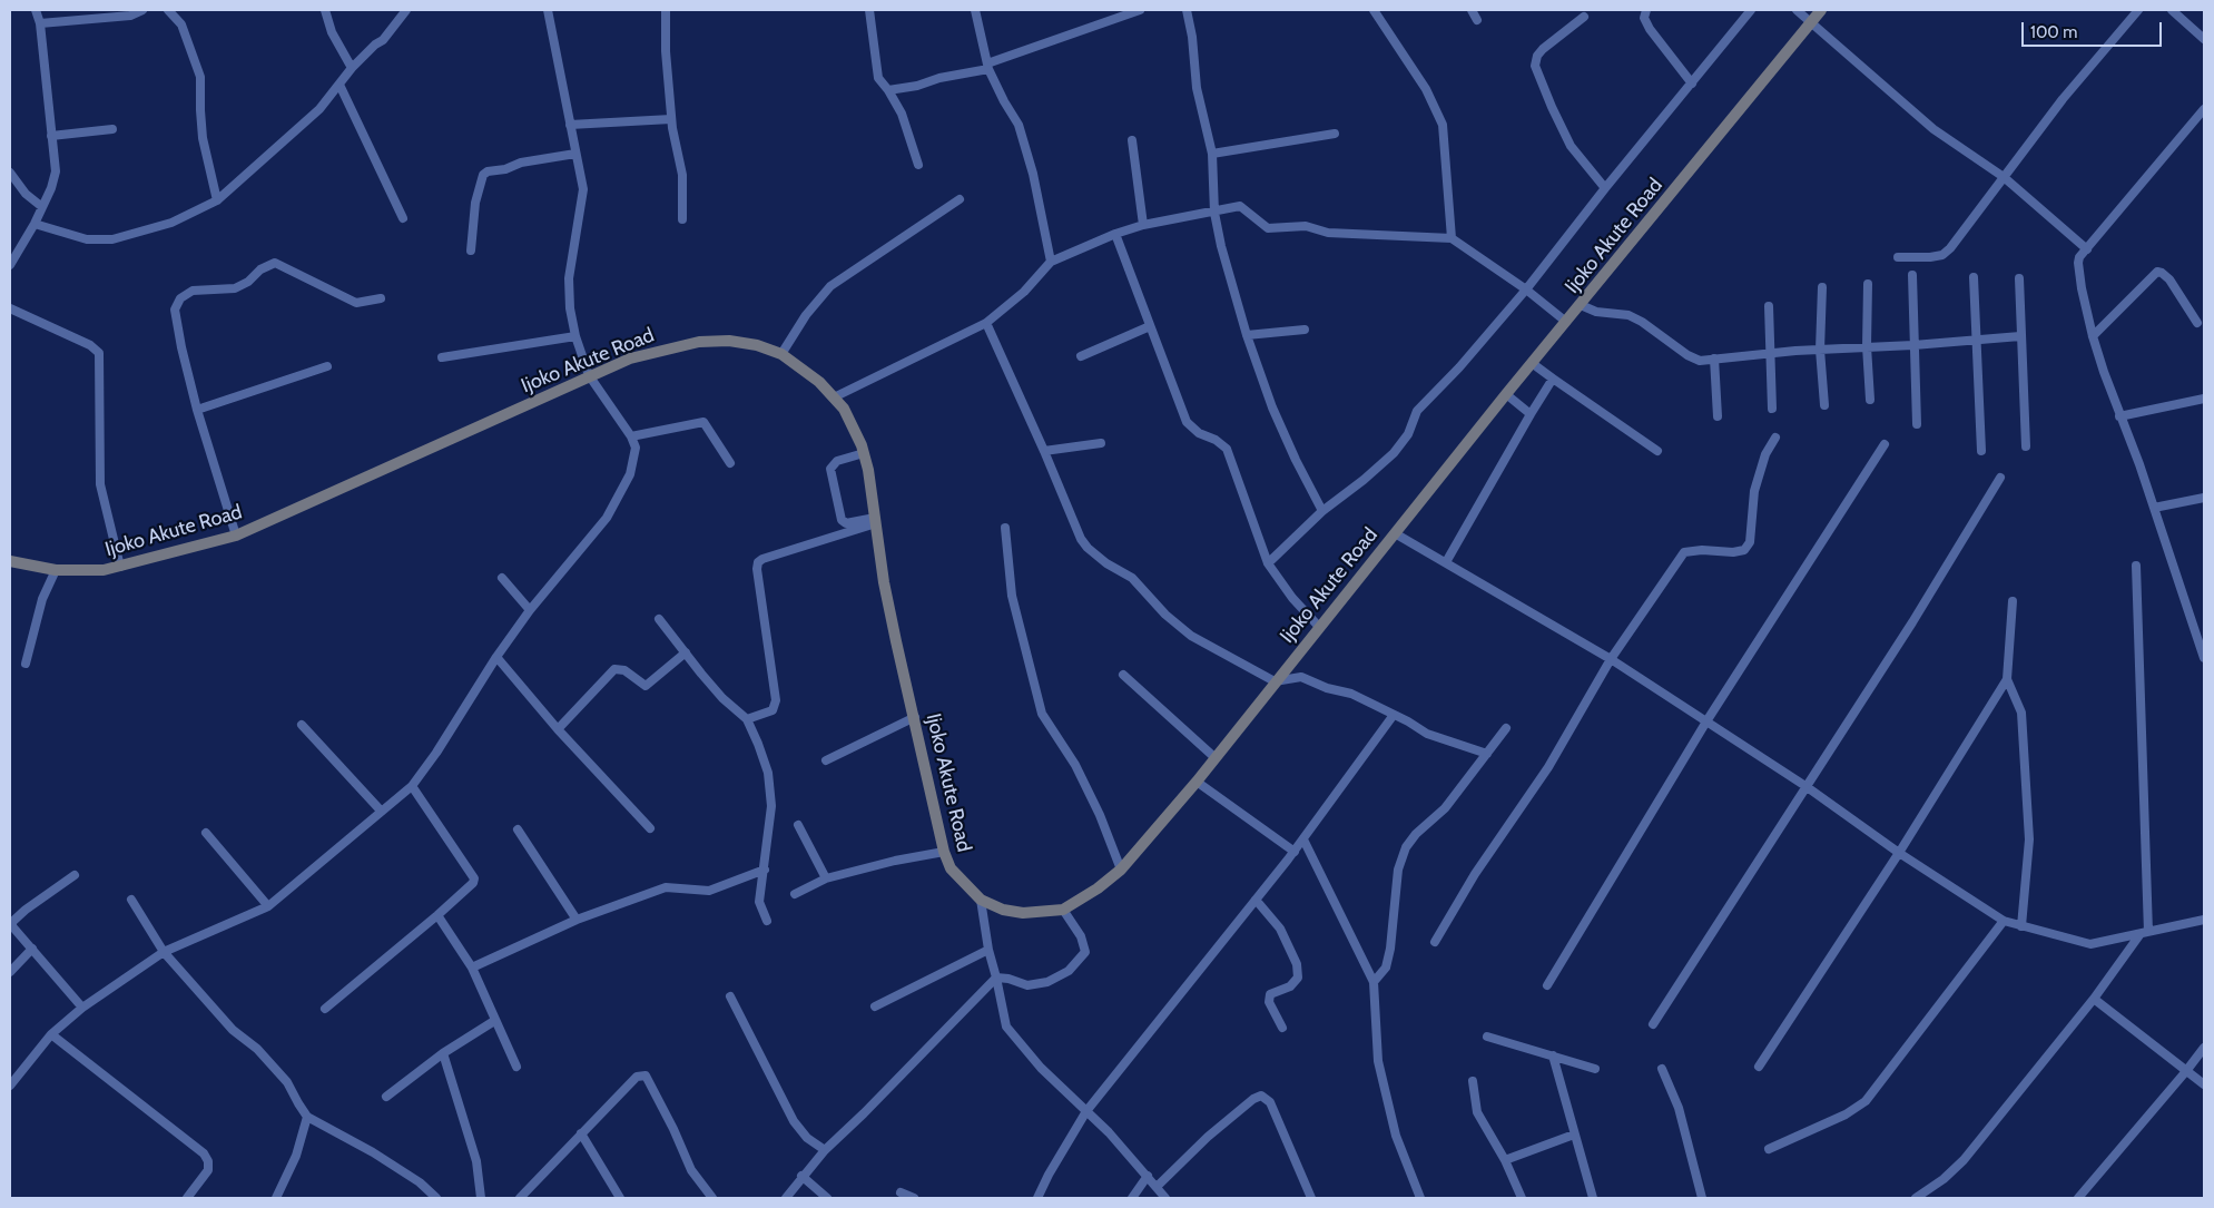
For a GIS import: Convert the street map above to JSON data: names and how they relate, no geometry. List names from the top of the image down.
{
  "streets": {
    "main road": ["Ijoko Akute Road"]
  },
  "scale_bar": "100 m"
}
